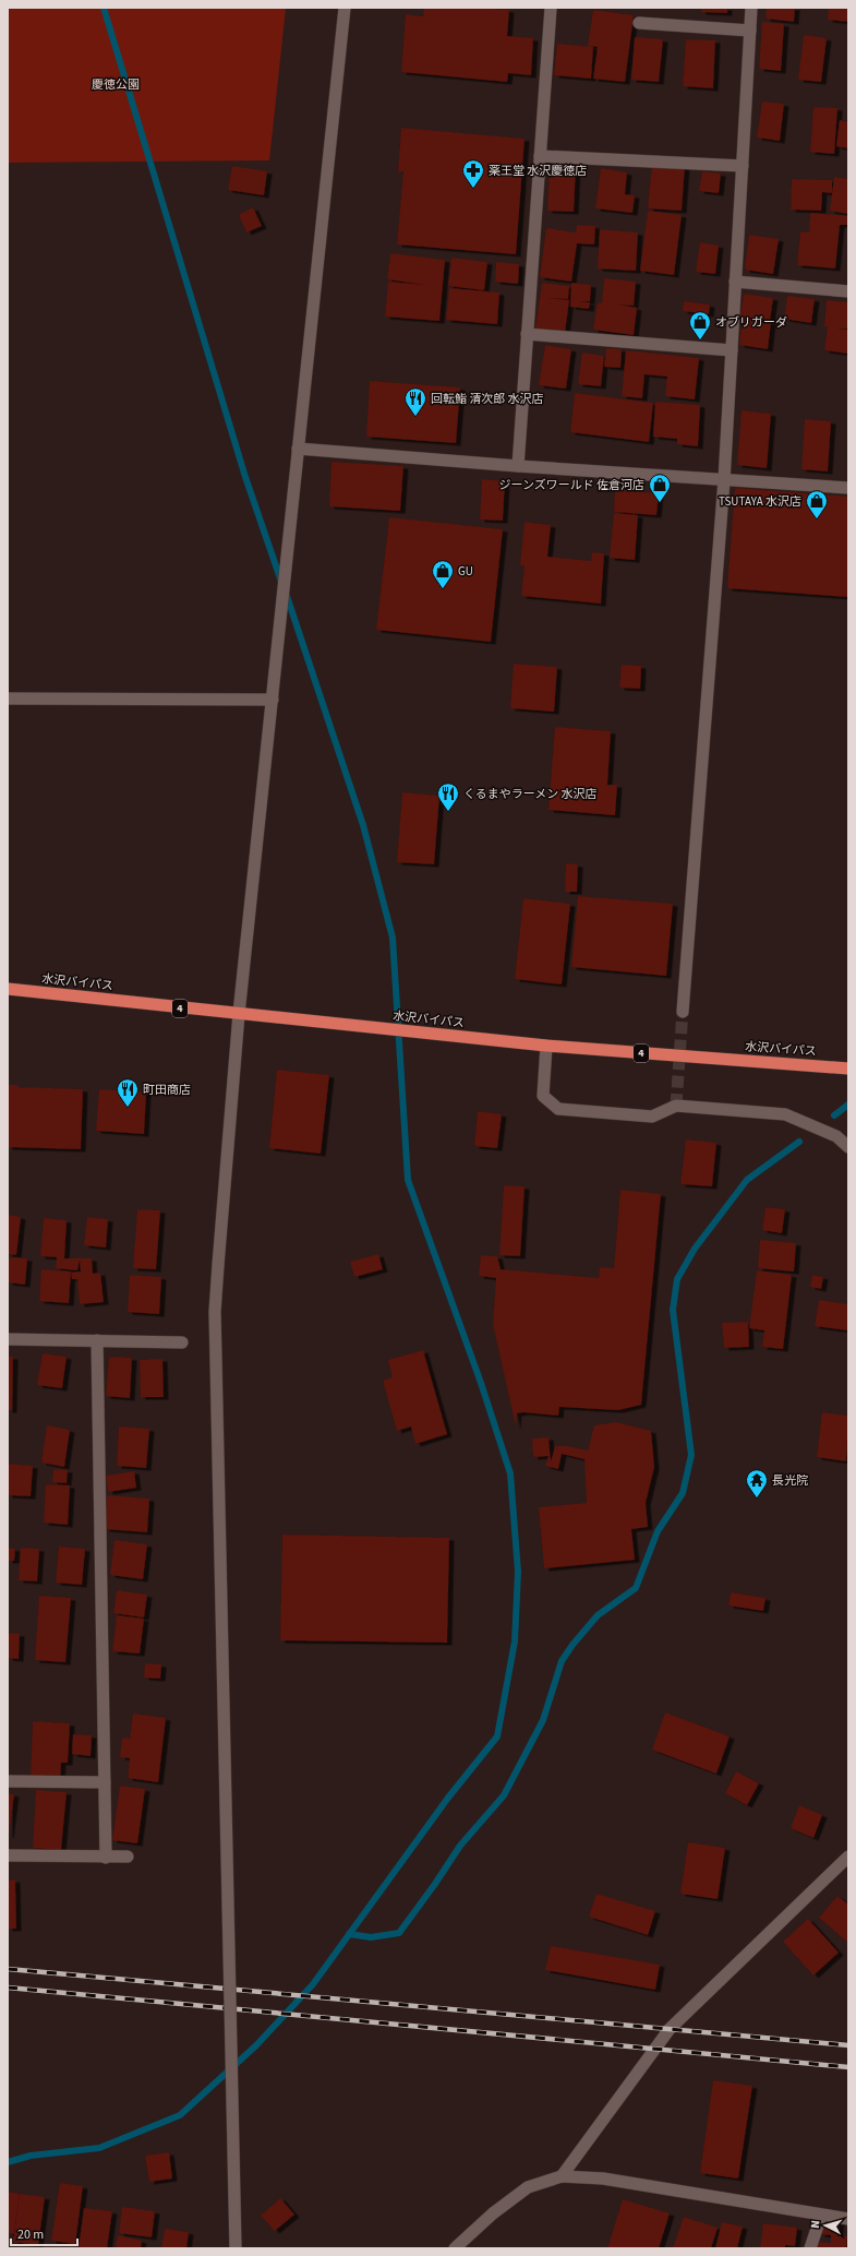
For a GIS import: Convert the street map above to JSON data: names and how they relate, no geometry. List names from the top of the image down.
{
  "streets": {
    "highway": ["水沢バイパス", "4"]
  },
  "parks": ["慶徳公園"],
  "places": {
    "pharmacy": ["薬王堂 水沢慶徳店"],
    "shop": [
      "オブリガーダ",
      "ジーンズワールド 佐倉河店",
      "TSUTAYA 水沢店",
      "GU"
    ],
    "restaurant": ["回転鮨 清次郎 水沢店", "くるまやラーメン 水沢店", "町田商店"],
    "temple": ["長光院"]
  },
  "scale_bar": "20 m",
  "north": "left"
}
